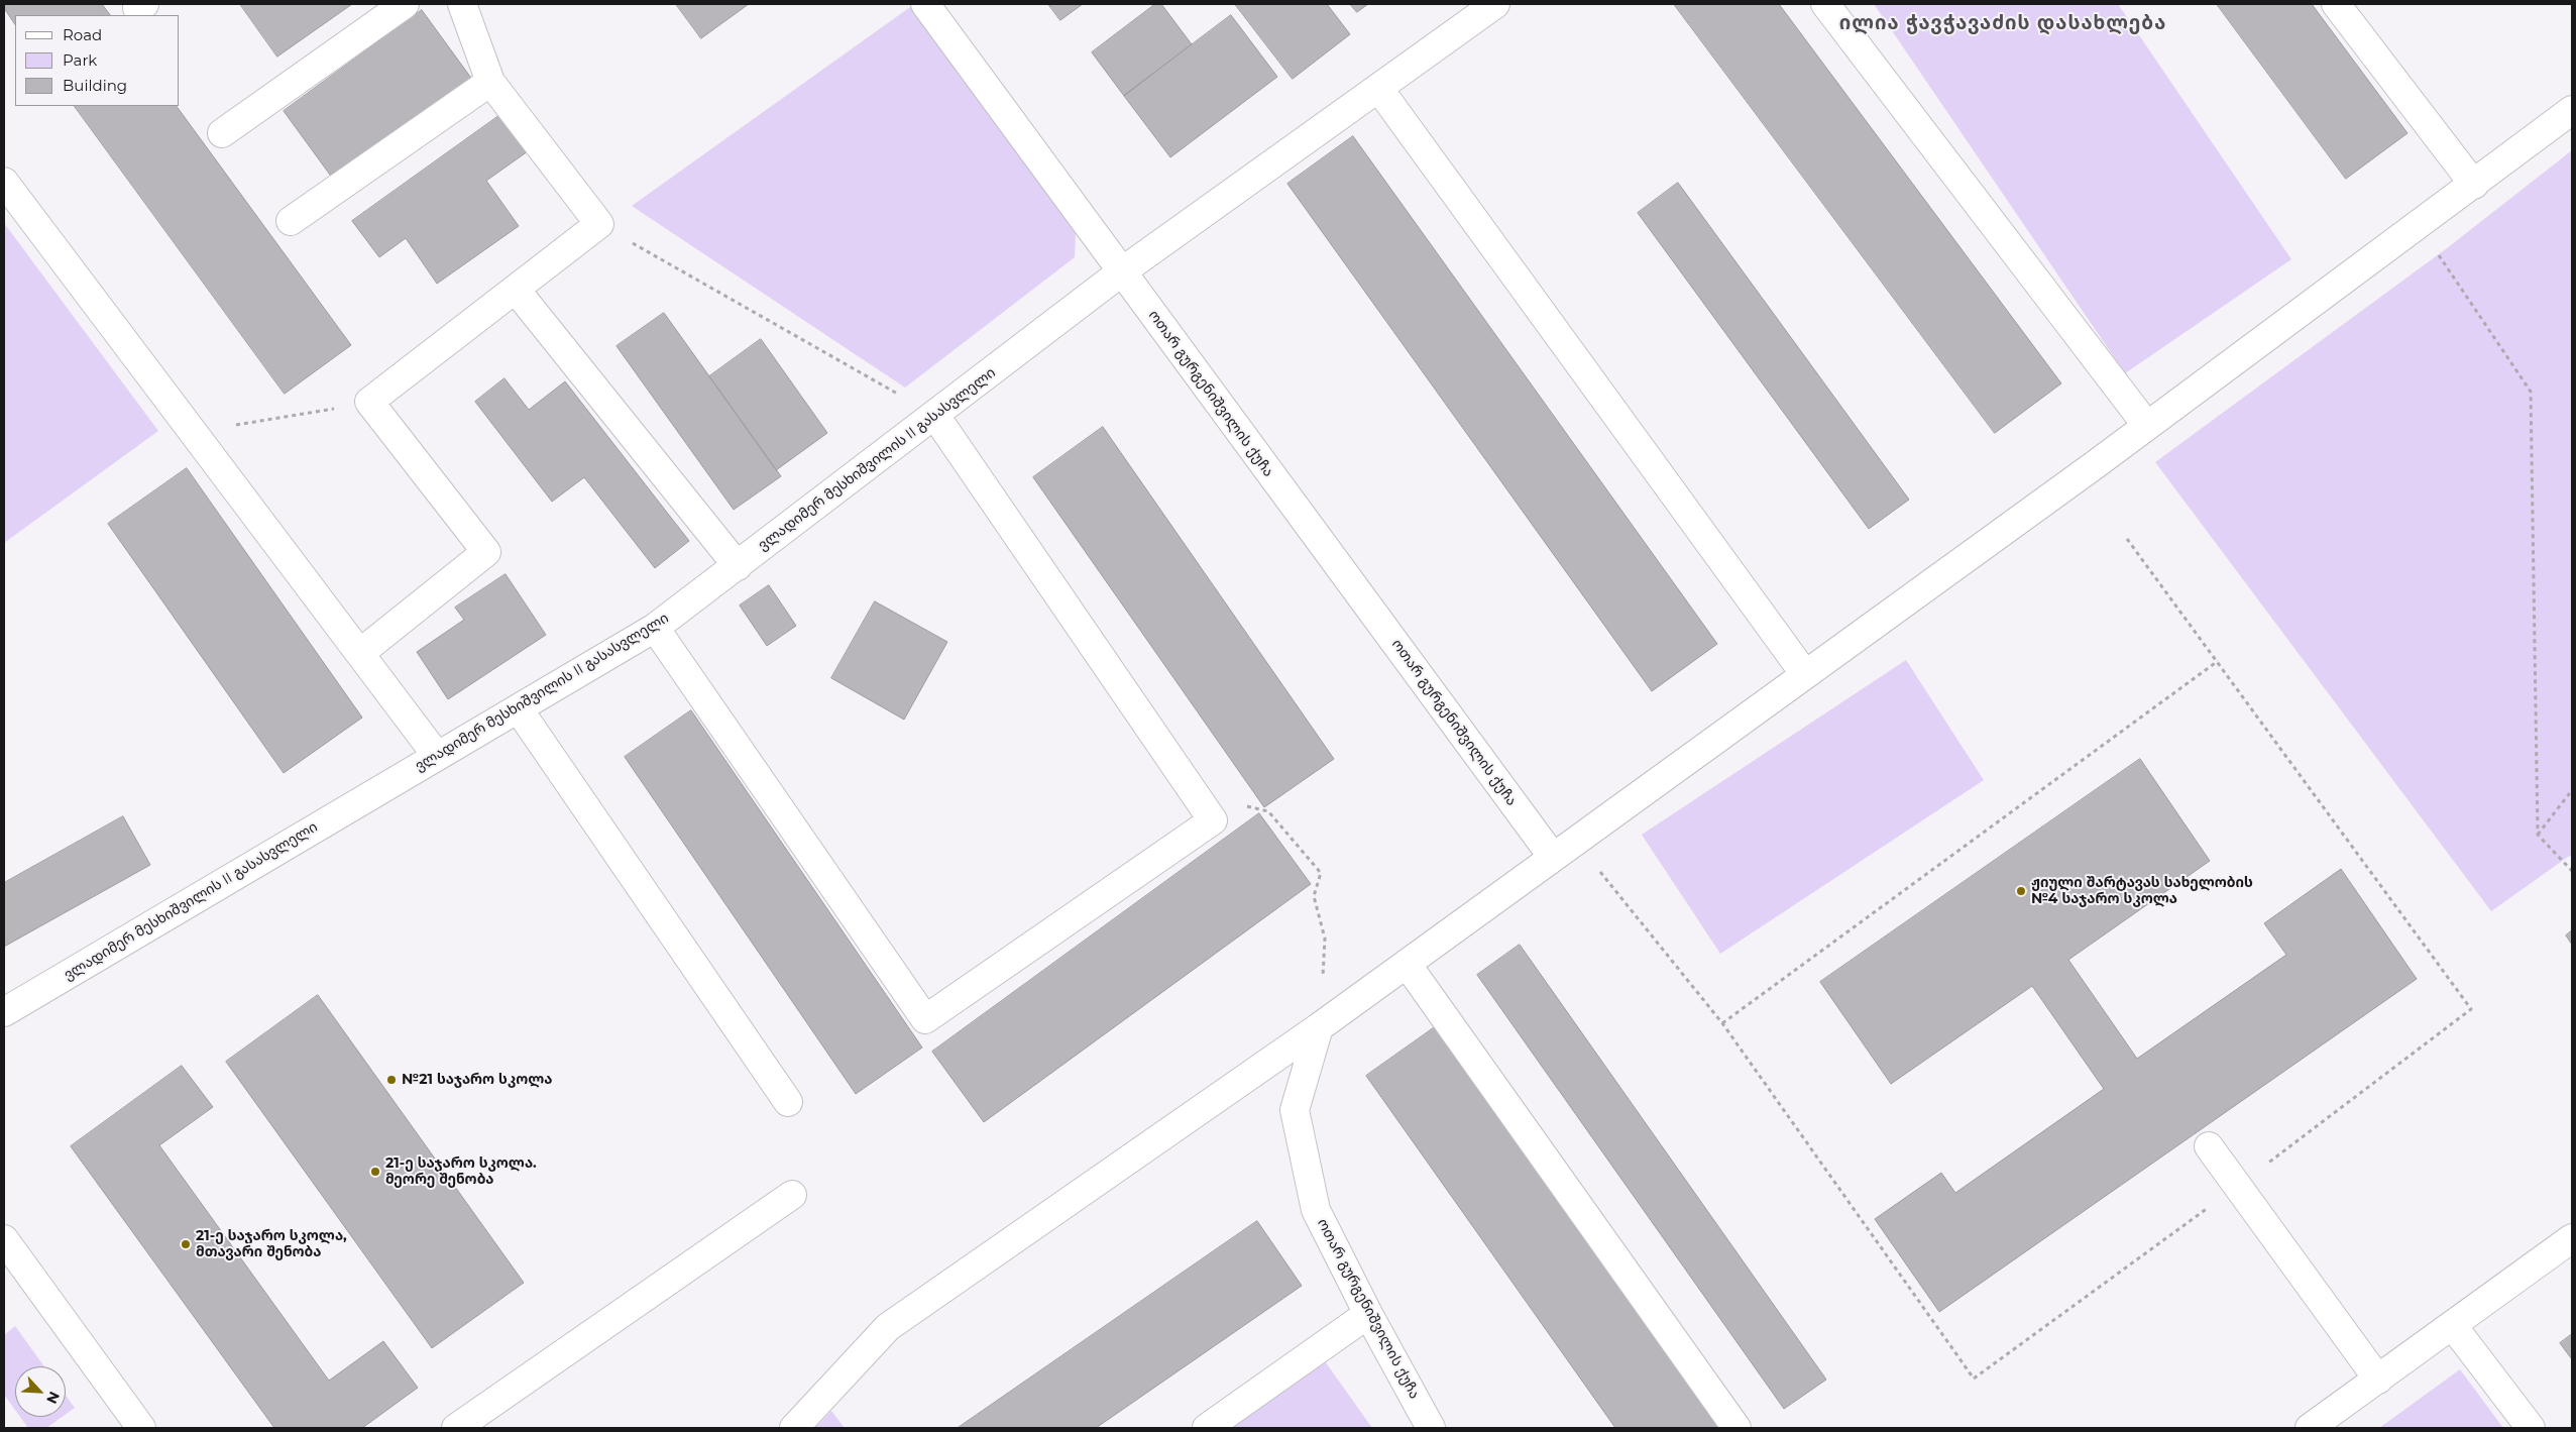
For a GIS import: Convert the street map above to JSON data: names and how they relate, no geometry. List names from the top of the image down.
{
  "streets": {
    "street": ["ოთარ გურგენიშვილის ქუჩა", "ვლადიმერ მესხიშვილის II გასასვლელი"]
  },
  "crossings": [
    ["ოთარ გურგენიშვილის ქუჩა", "ვლადიმერ მესხიშვილის II გასასვლელი"]
  ],
  "districts": ["ილია ჭავჭავაძის დასახლება"],
  "places": [
    "ჟიული შარტავას სახელობის №4 საჯარო სკოლა",
    "№21 საჯარო სკოლა",
    "21-ე საჯარო სკოლა. მეორე შენობა",
    "21-ე საჯარო სკოლა, მთავარი შენობა"
  ],
  "legend": ["Road", "Park", "Building"],
  "north": "bottom right"
}
